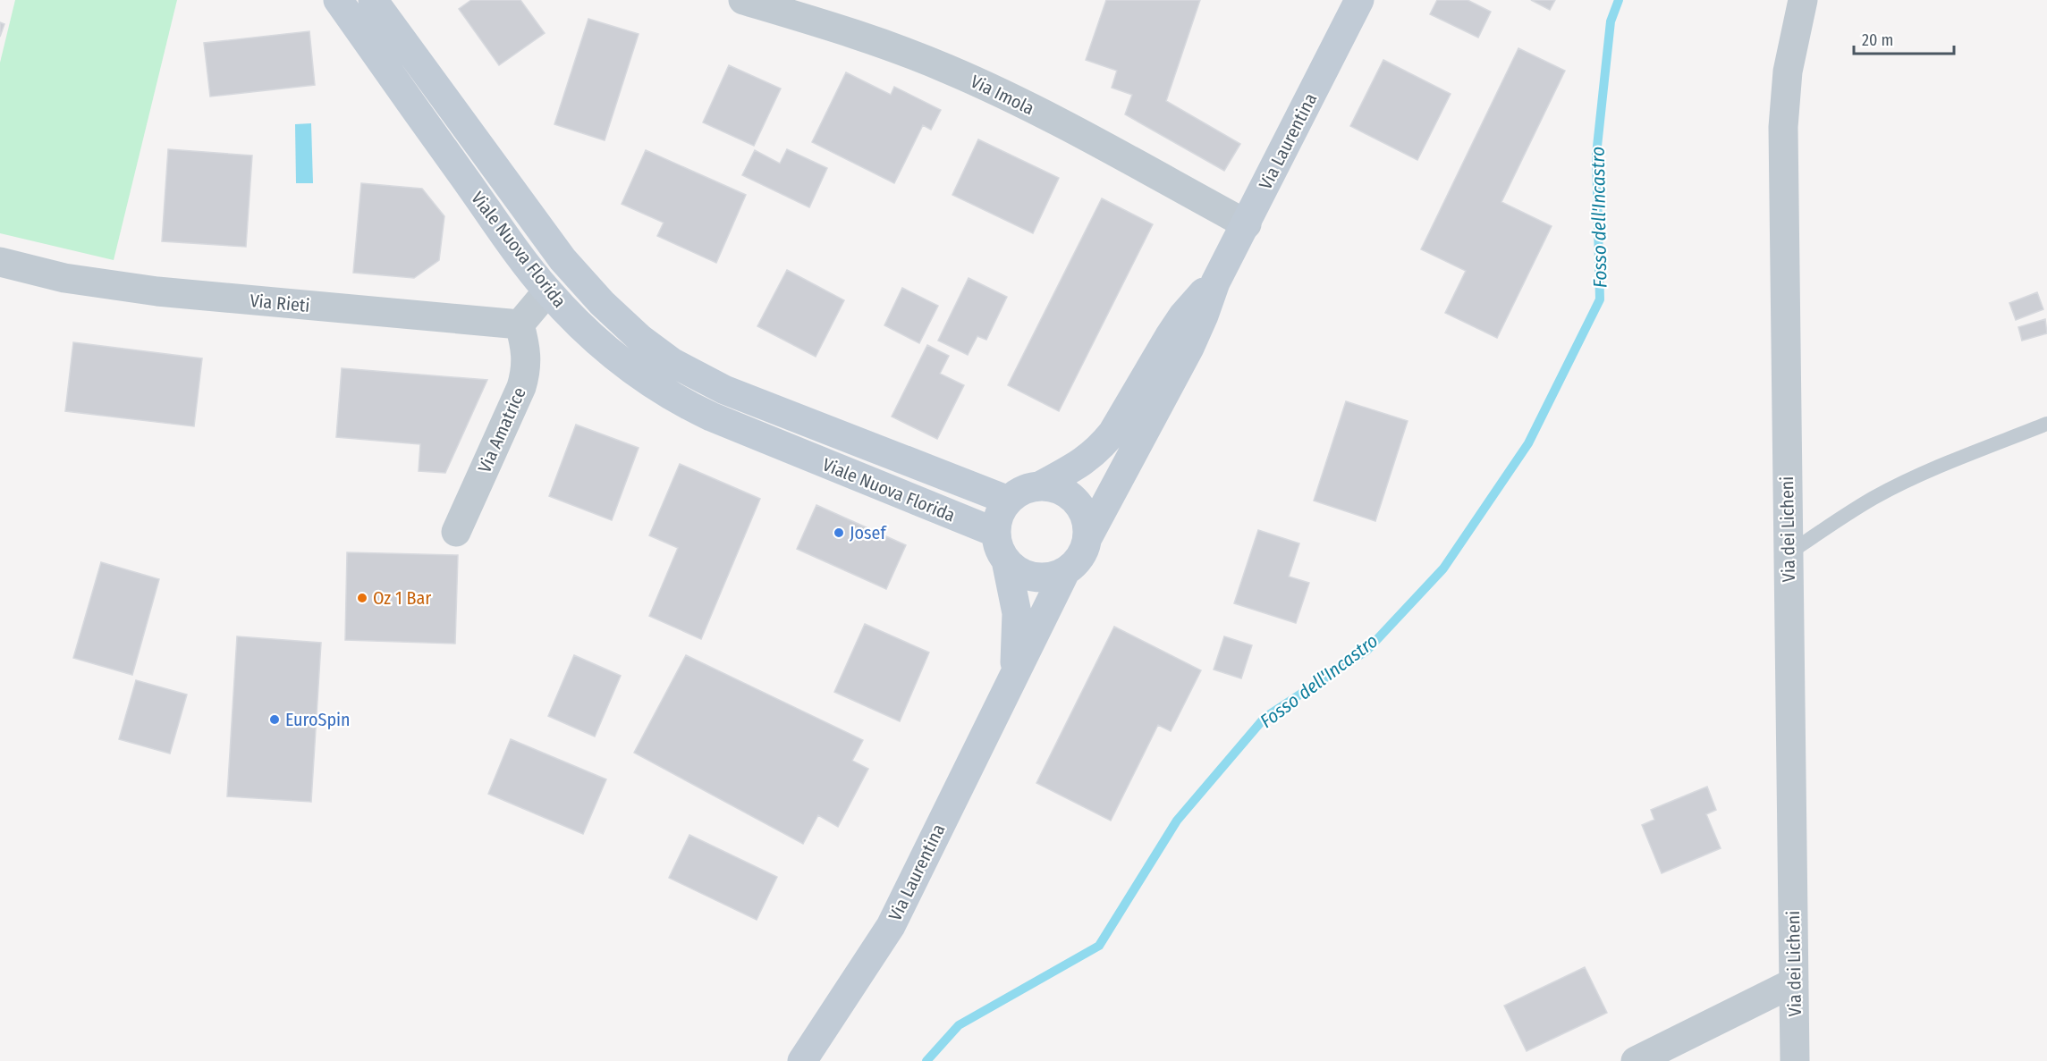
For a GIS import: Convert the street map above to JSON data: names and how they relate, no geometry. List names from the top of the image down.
{
  "streets": {
    "main road": ["Via Laurentina", "Viale Nuova Florida"],
    "street": [
      "Via Imola",
      "Via Rieti",
      "Via Amatrice",
      "Via dei Licheni"
    ]
  },
  "crossings": [
    ["Via Imola", "Via Laurentina"],
    ["Via Laurentina", "Viale Nuova Florida"],
    ["Via Rieti", "Via Amatrice"]
  ],
  "water": ["Fosso dell'Incastro"],
  "places": ["Josef", "Oz 1 Bar", "EuroSpin"],
  "scale_bar": "20 m"
}
